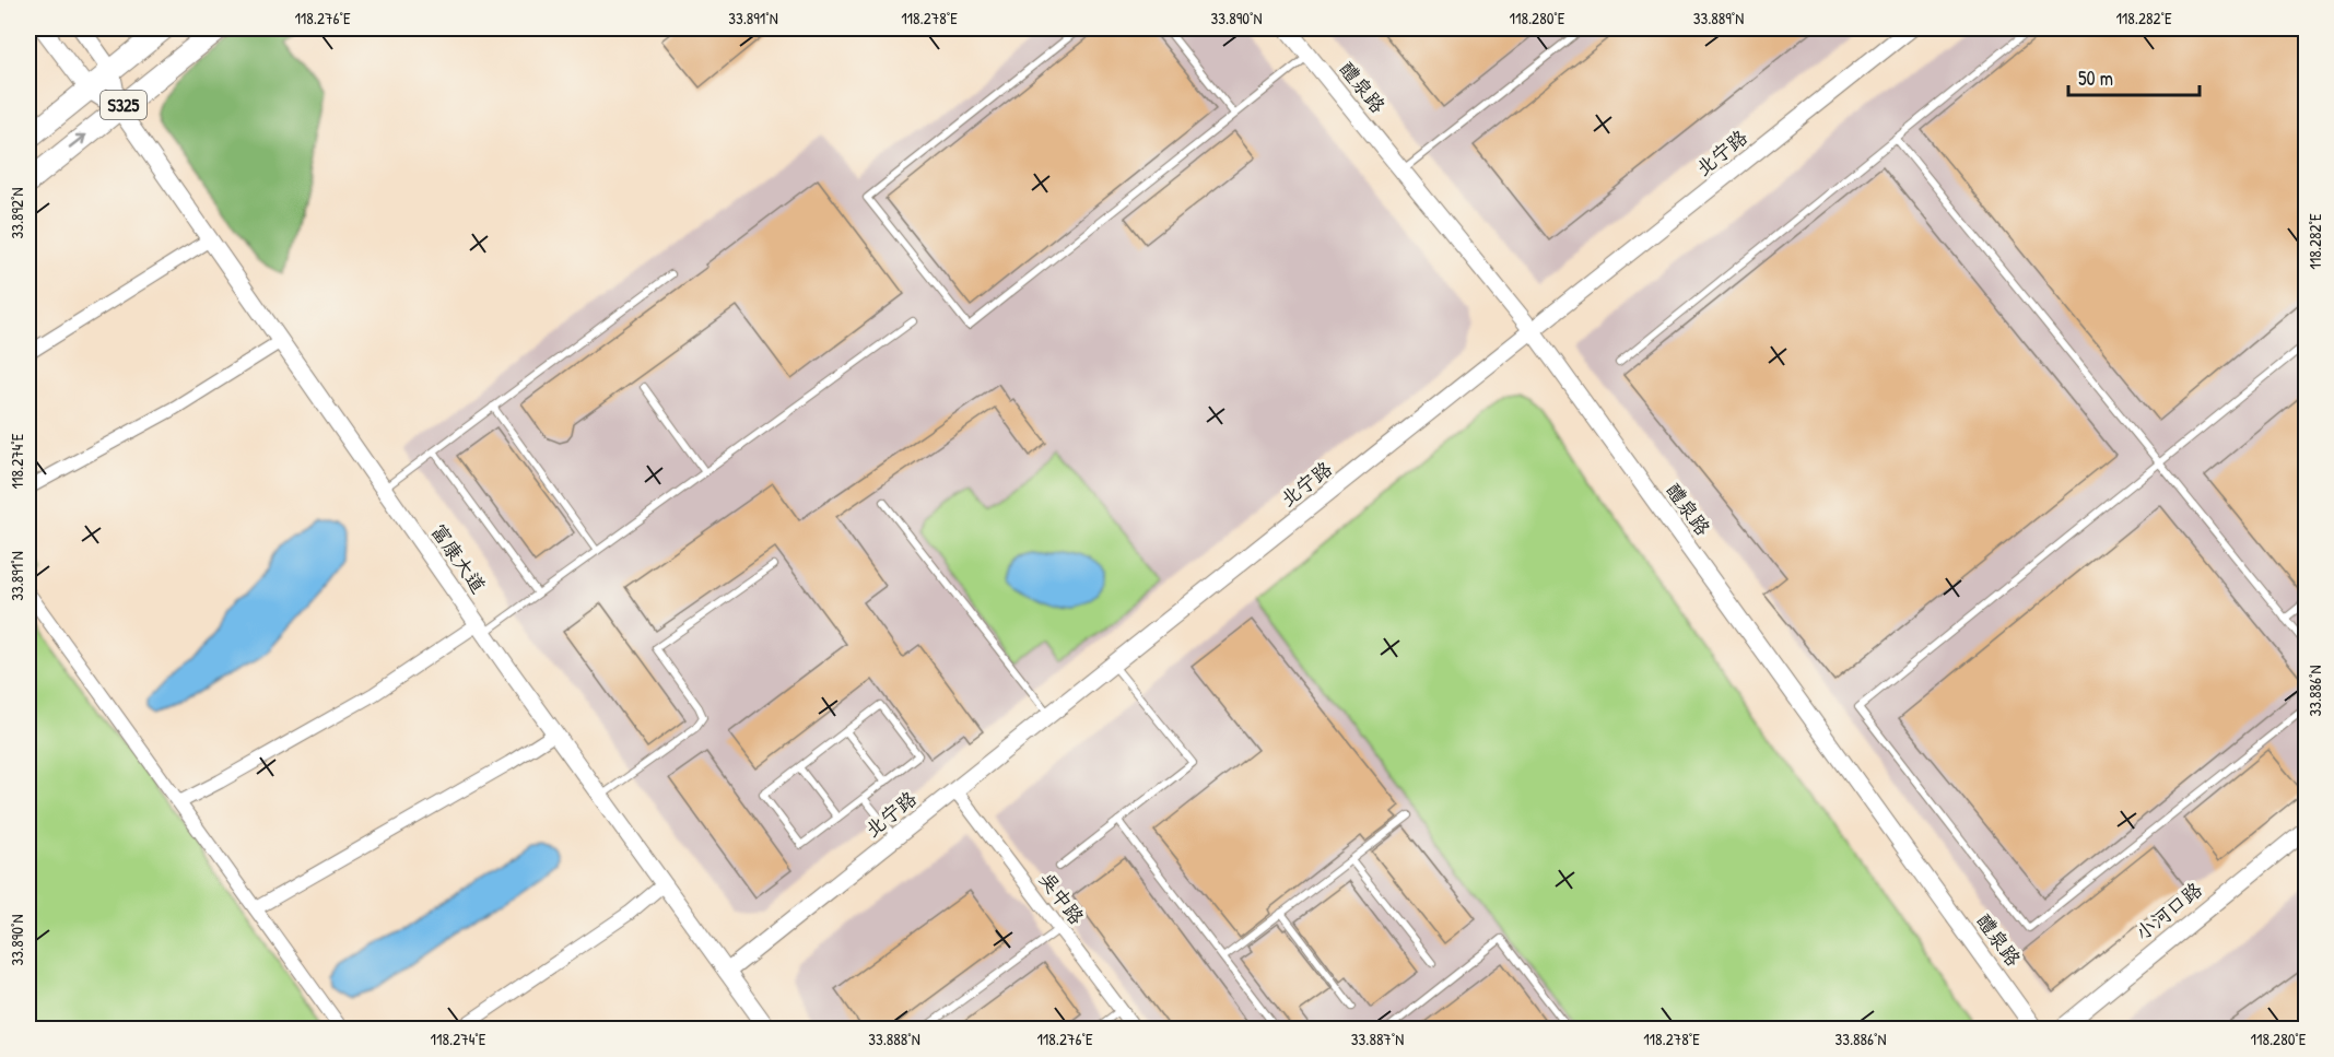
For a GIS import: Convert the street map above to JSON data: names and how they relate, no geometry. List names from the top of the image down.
{
  "streets": {
    "main road": ["S325"],
    "street": [
      "醴泉路",
      "北宁路",
      "富康大道",
      "吴中路",
      "小河口路"
    ]
  },
  "crossings": [
    ["醴泉路", "北宁路"],
    ["S325", "富康大道"],
    ["北宁路", "富康大道"],
    ["北宁路", "吴中路"]
  ],
  "scale_bar": "50 m",
  "coordinates": [
    "118.276°E",
    "33.891°N",
    "118.278°E",
    "33.890°N",
    "118.280°E",
    "33.889°N",
    "118.282°E",
    "33.892°N",
    "118.274°E",
    "33.886°N",
    "33.888°N",
    "33.887°N"
  ]
}
